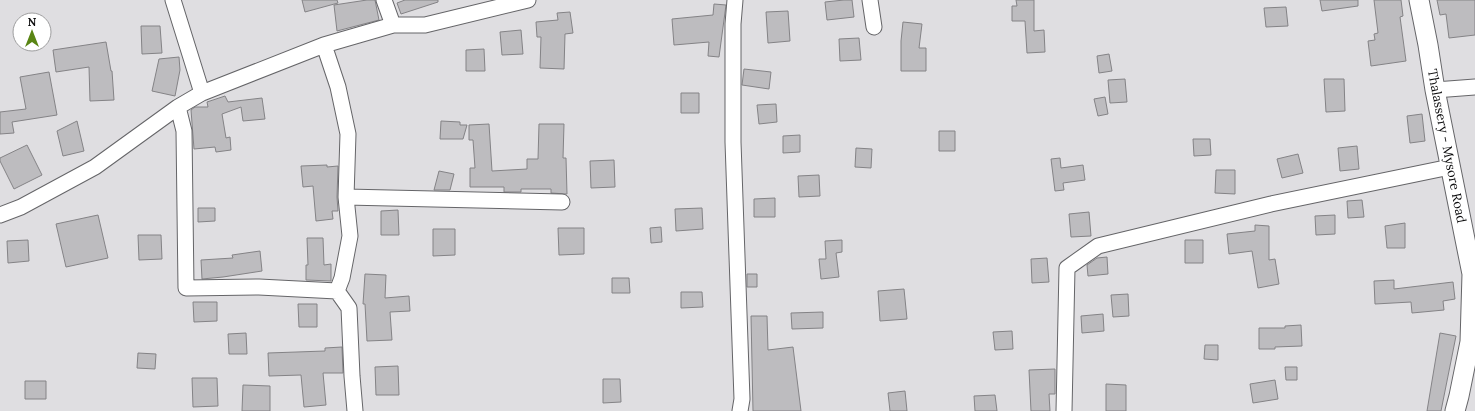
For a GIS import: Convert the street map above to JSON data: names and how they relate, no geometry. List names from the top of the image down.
{
  "streets": {
    "main road": ["Thalassery - Mysore Road"]
  },
  "north": "top"
}
